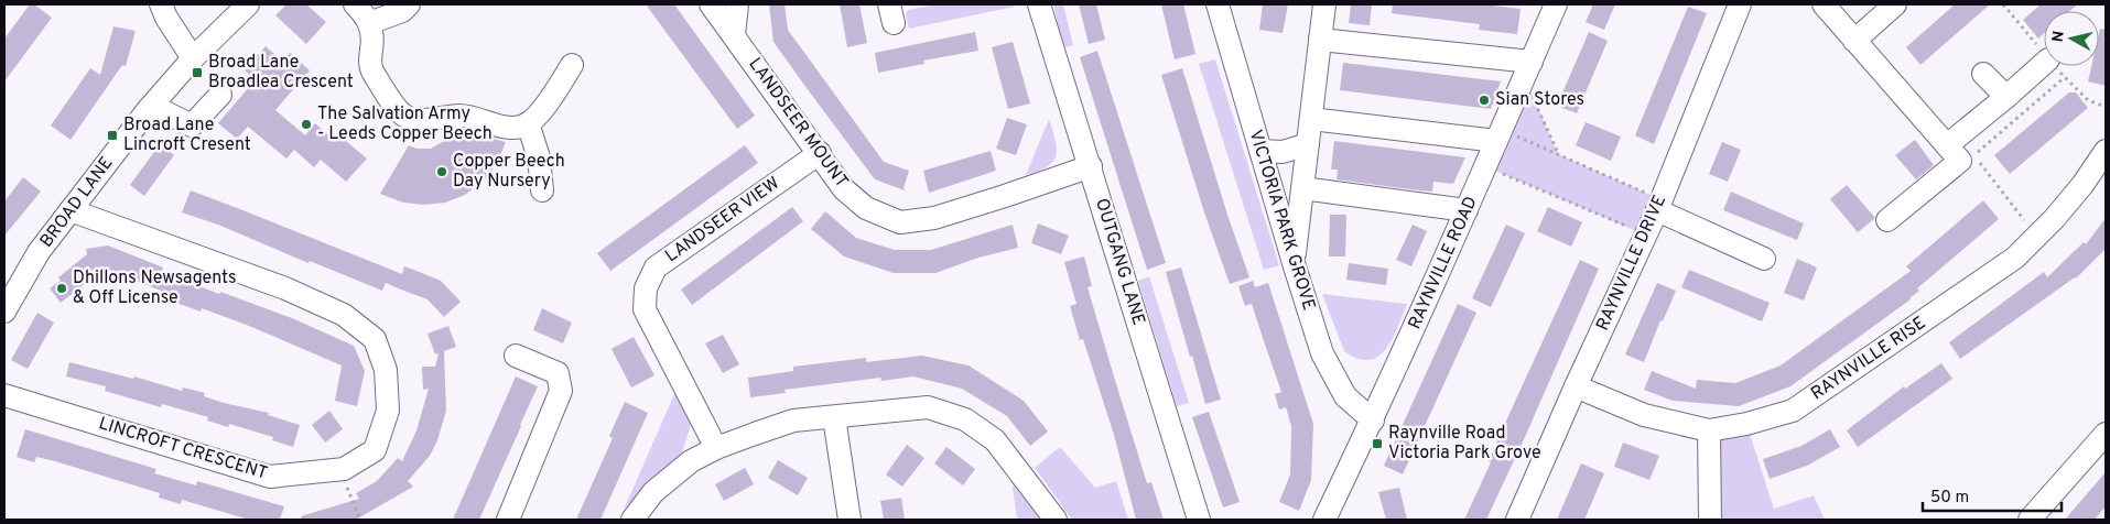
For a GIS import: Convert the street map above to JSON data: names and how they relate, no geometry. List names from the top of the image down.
{
  "streets": {
    "street": [
      "LANDSEER MOUNT",
      "BROAD LANE",
      "LANDSEER VIEW",
      "VICTORIA PARK GROVE",
      "OUTGANG LANE",
      "RAYNVILLE ROAD",
      "RAYNVILLE DRIVE",
      "RAYNVILLE RISE",
      "LINCROFT CRESCENT"
    ]
  },
  "crossings": [
    ["LANDSEER MOUNT", "LANDSEER VIEW"],
    ["LANDSEER MOUNT", "OUTGANG LANE"],
    ["BROAD LANE", "LINCROFT CRESCENT"],
    ["VICTORIA PARK GROVE", "RAYNVILLE ROAD"],
    ["RAYNVILLE DRIVE", "RAYNVILLE RISE"]
  ],
  "places": {
    "transit": ["Broad Lane Broadlea Crescent", "Broad Lane Lincroft Cresent", "Raynville Road Victoria Park Grove"],
    "other": [
      "Sian Stores",
      "The Salvation Army - Leeds Copper Beech",
      "Copper Beech Day Nursery",
      "Dhillons Newsagents & Off License"
    ]
  },
  "scale_bar": "50 m",
  "north": "left"
}
